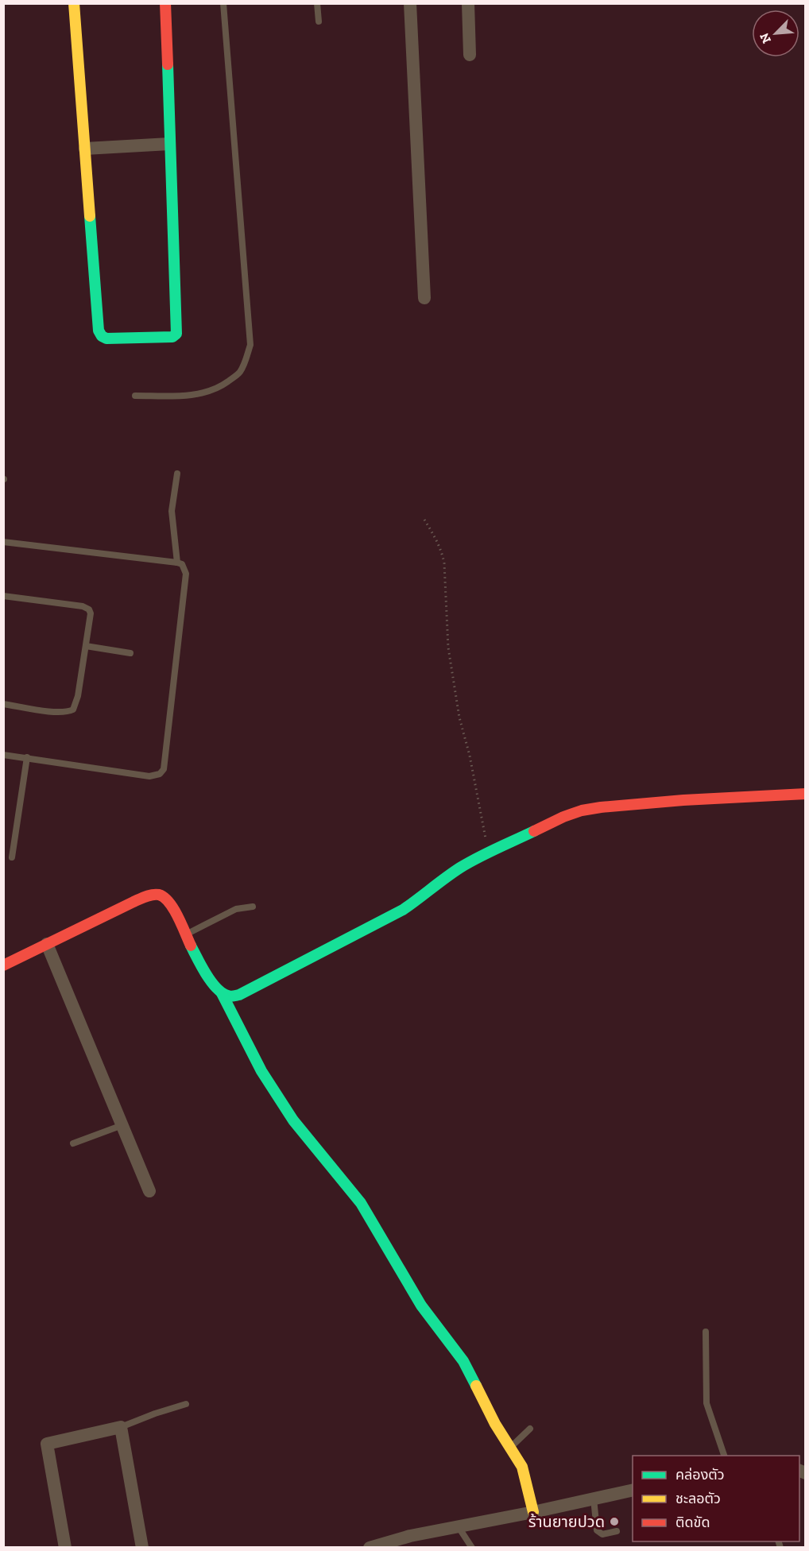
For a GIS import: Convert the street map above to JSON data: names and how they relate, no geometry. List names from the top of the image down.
{
  "places": ["ร้านยายปวด"],
  "legend": ["คล่องตัว", "ชะลอตัว", "ติดขัด"],
  "north": "bottom left"
}
